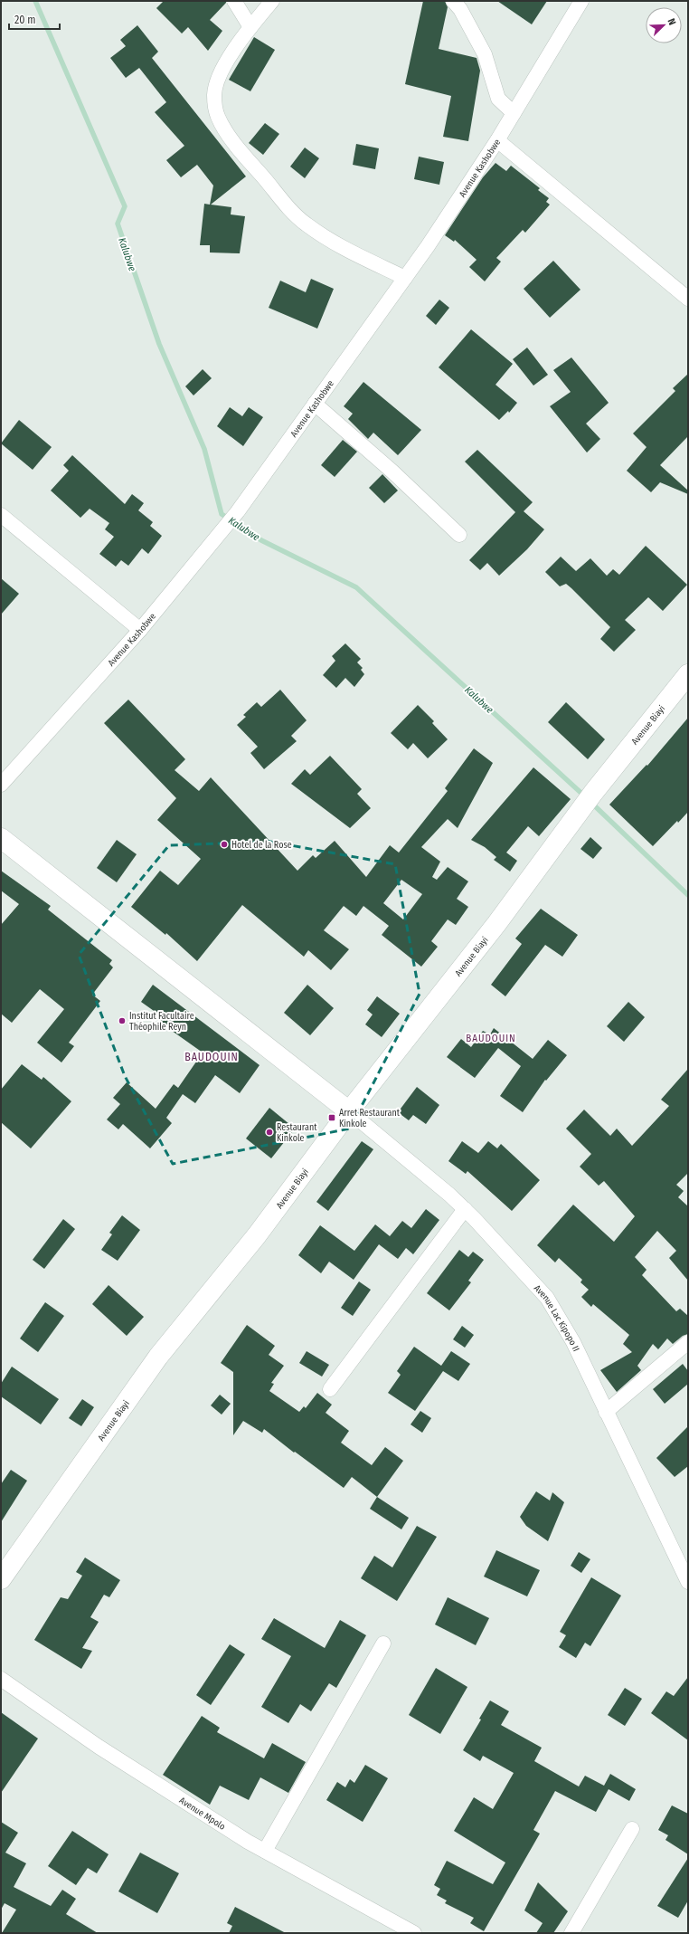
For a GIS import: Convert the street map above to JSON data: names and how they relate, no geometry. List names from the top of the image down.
{
  "streets": {
    "street": [
      "Avenue Kashobwe",
      "Avenue Biayi",
      "Avenue Lac Kipopo II",
      "Avenue Mpolo"
    ]
  },
  "crossings": [
    ["Avenue Biayi", "Avenue Lac Kipopo II"]
  ],
  "districts": ["BAUDOUIN", "BAUDOUIN"],
  "water": ["Kalubwe"],
  "places": {
    "other": ["Hotel de la Rose", "Institut Facultaire Théophile Reyn", "Restaurant Kinkole"],
    "transit": ["Arret Restaurant Kinkole"]
  },
  "scale_bar": "20 m",
  "north": "top right"
}
